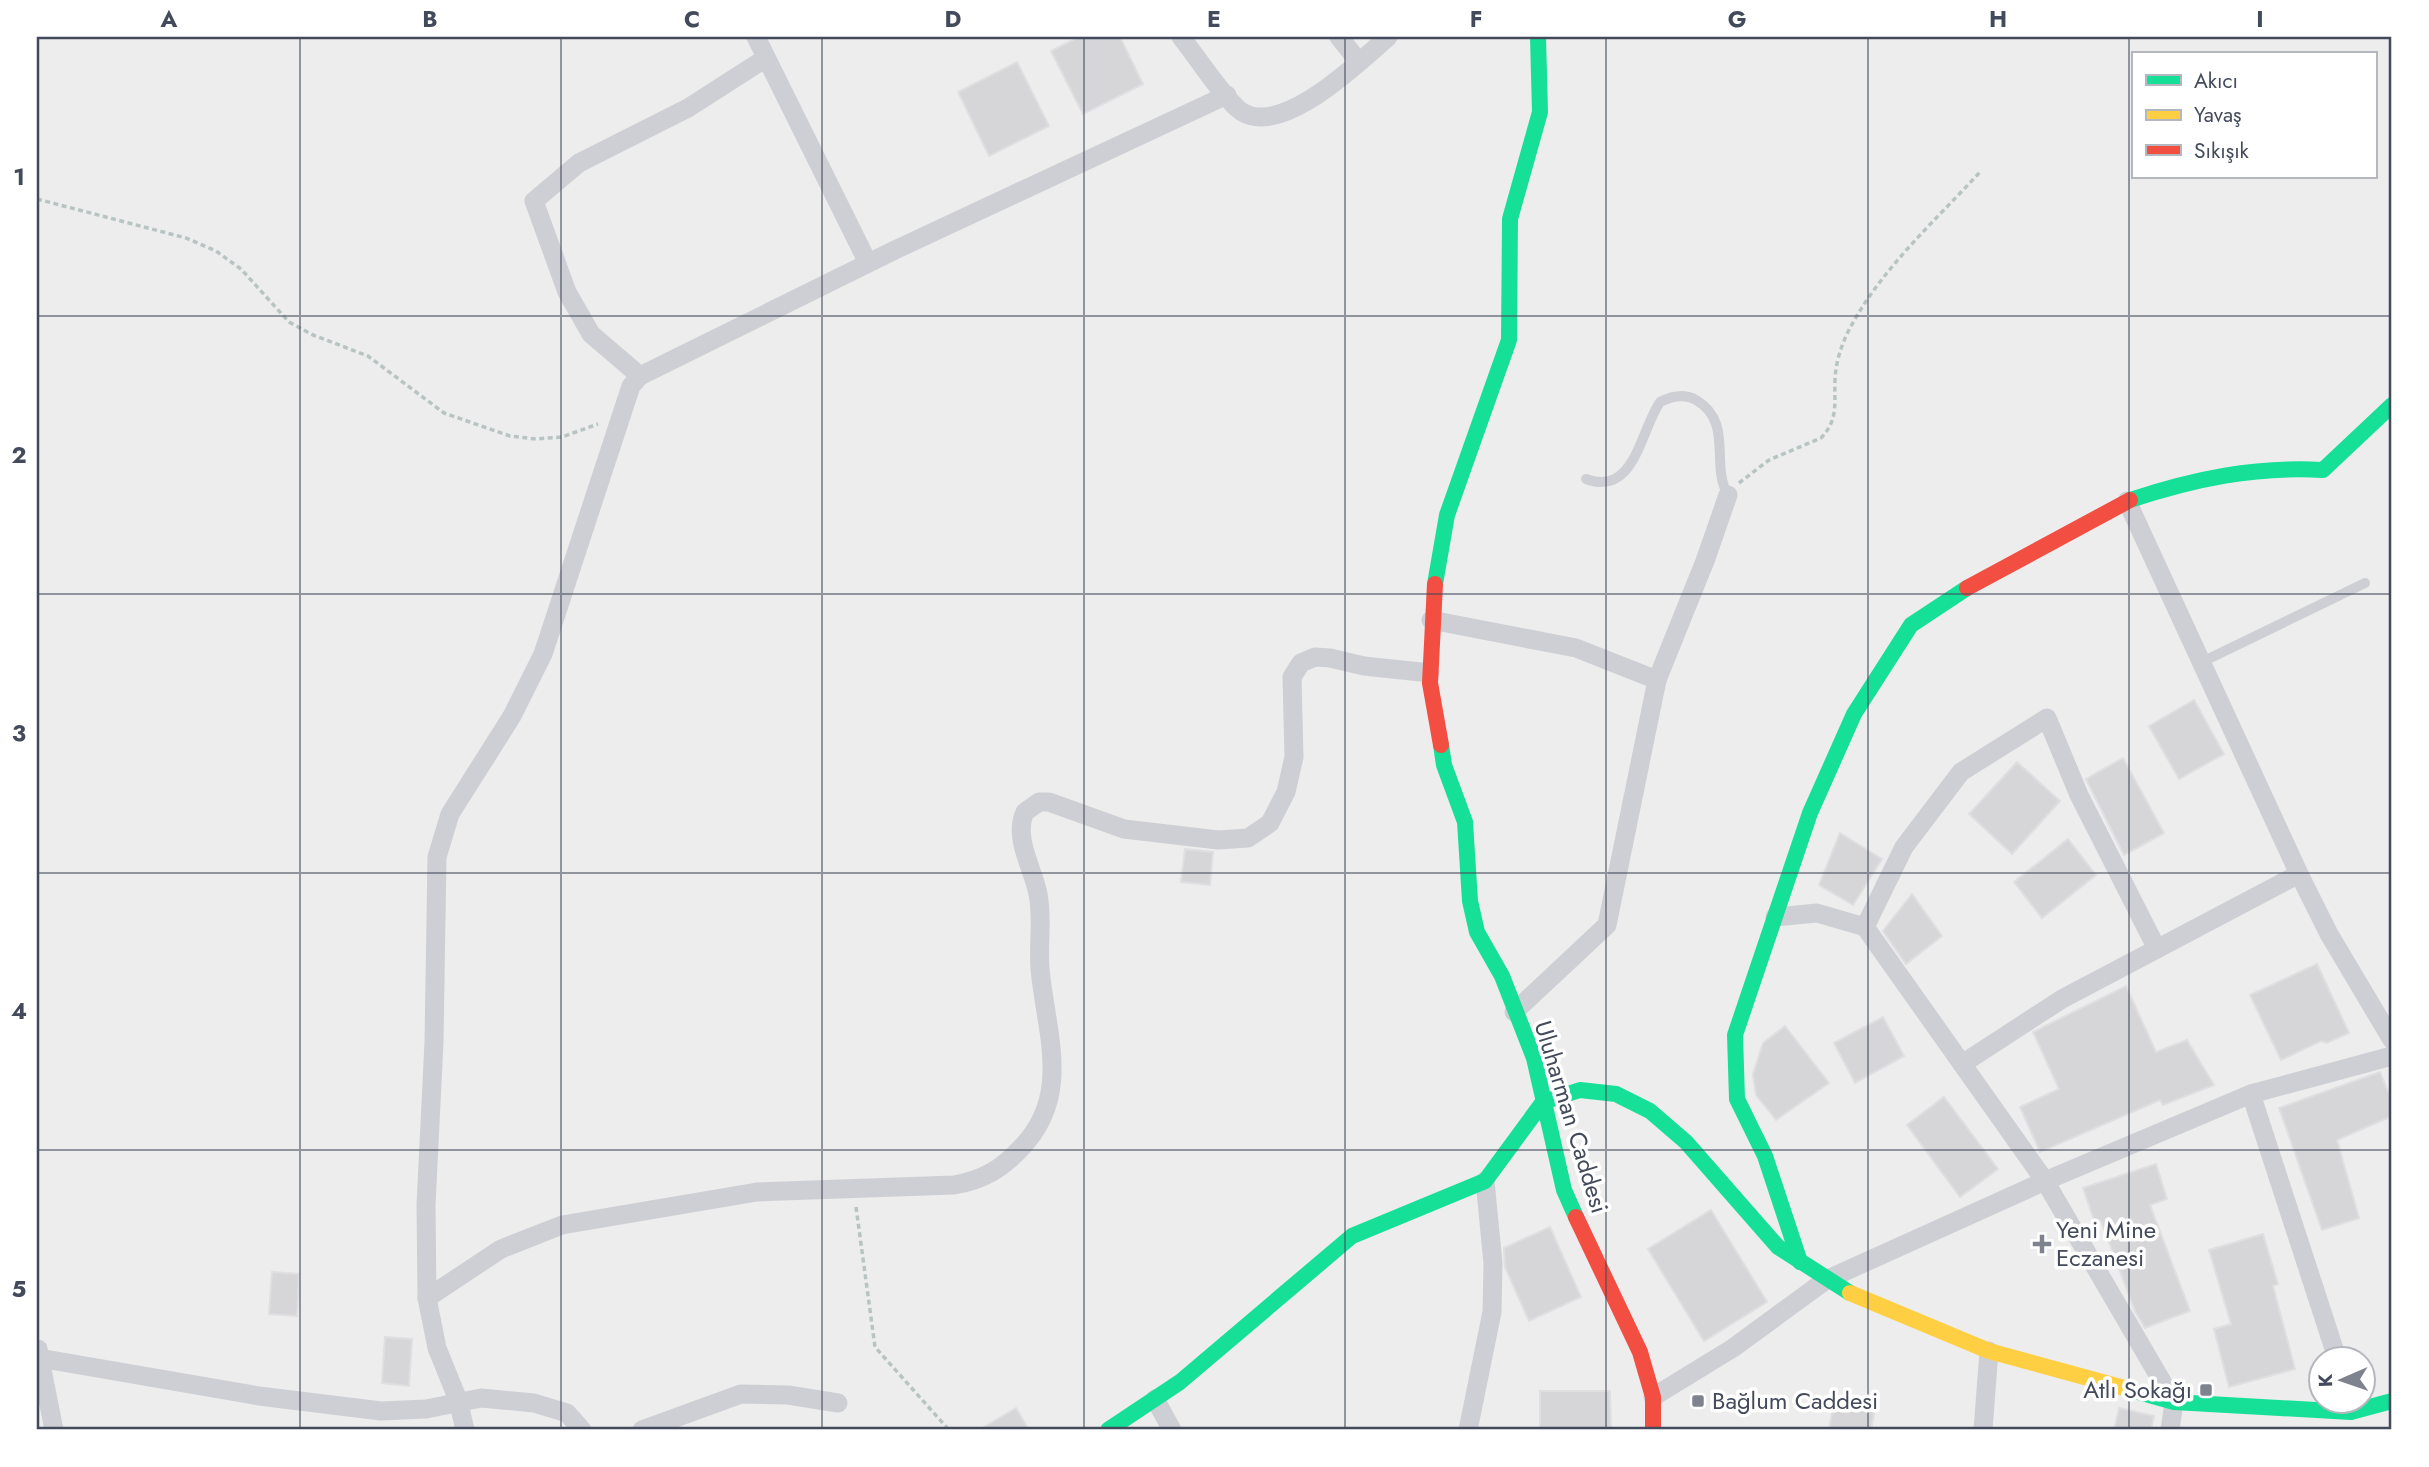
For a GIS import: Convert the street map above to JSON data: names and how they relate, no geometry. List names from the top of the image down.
{
  "streets": {
    "street": ["Uluharman Caddesi"]
  },
  "places": {
    "health": ["Yeni Mine Eczanesi"],
    "transit": ["Atlı Sokağı", "Bağlum Caddesi"]
  },
  "legend": ["Akıcı", "Yavaş", "Sıkışık"],
  "north": "left",
  "grid": {
    "columns": [
      "A",
      "B",
      "C",
      "D",
      "E",
      "F",
      "G",
      "H",
      "I"
    ],
    "rows": [
      "1",
      "2",
      "3",
      "4",
      "5"
    ]
  }
}
